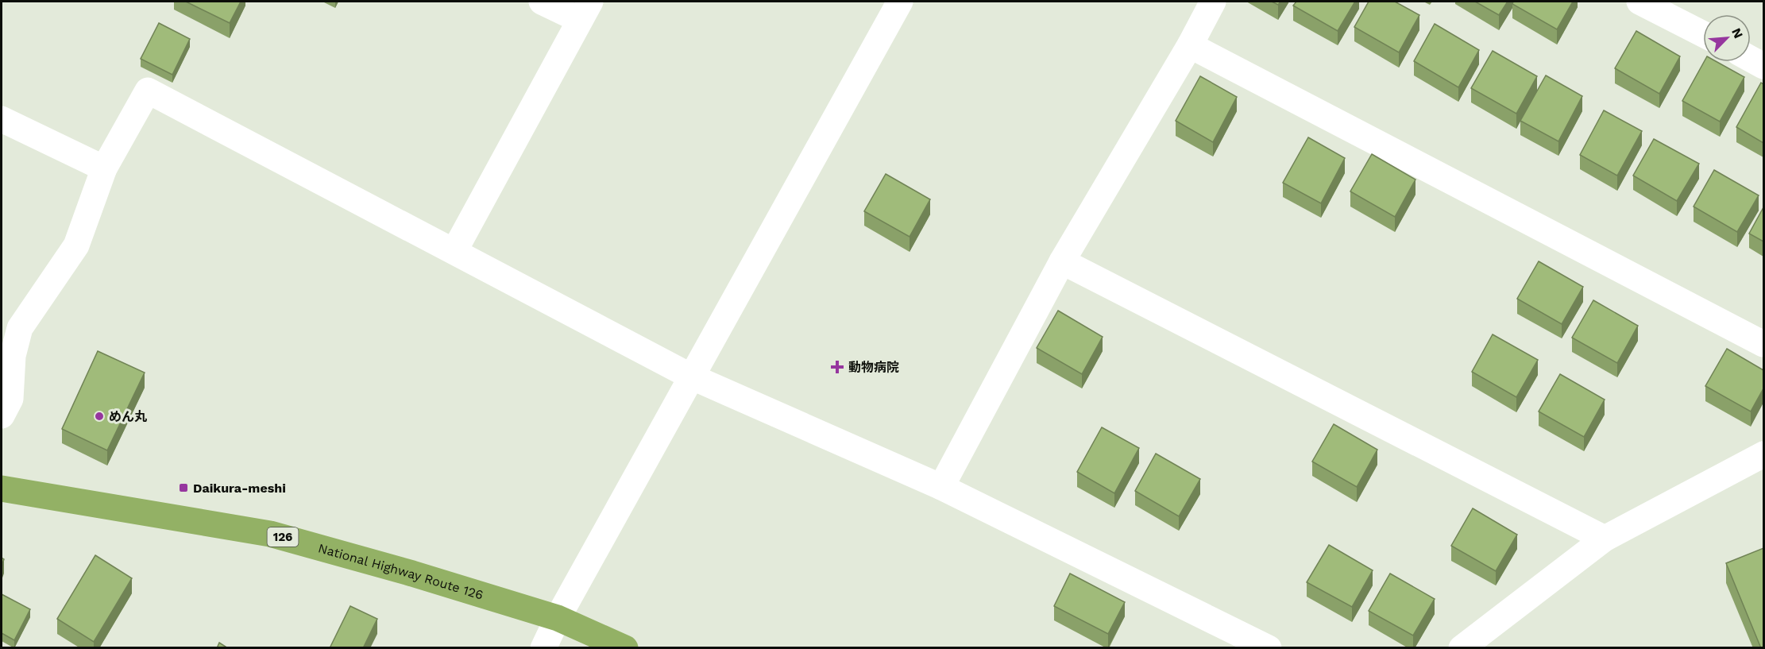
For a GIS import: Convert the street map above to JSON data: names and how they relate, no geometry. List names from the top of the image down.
{
  "streets": {
    "highway": ["126", "National Highway Route 126"]
  },
  "places": {
    "health": ["動物病院"],
    "other": ["めん丸"],
    "transit": ["Daikura-meshi"]
  },
  "north": "top right"
}
